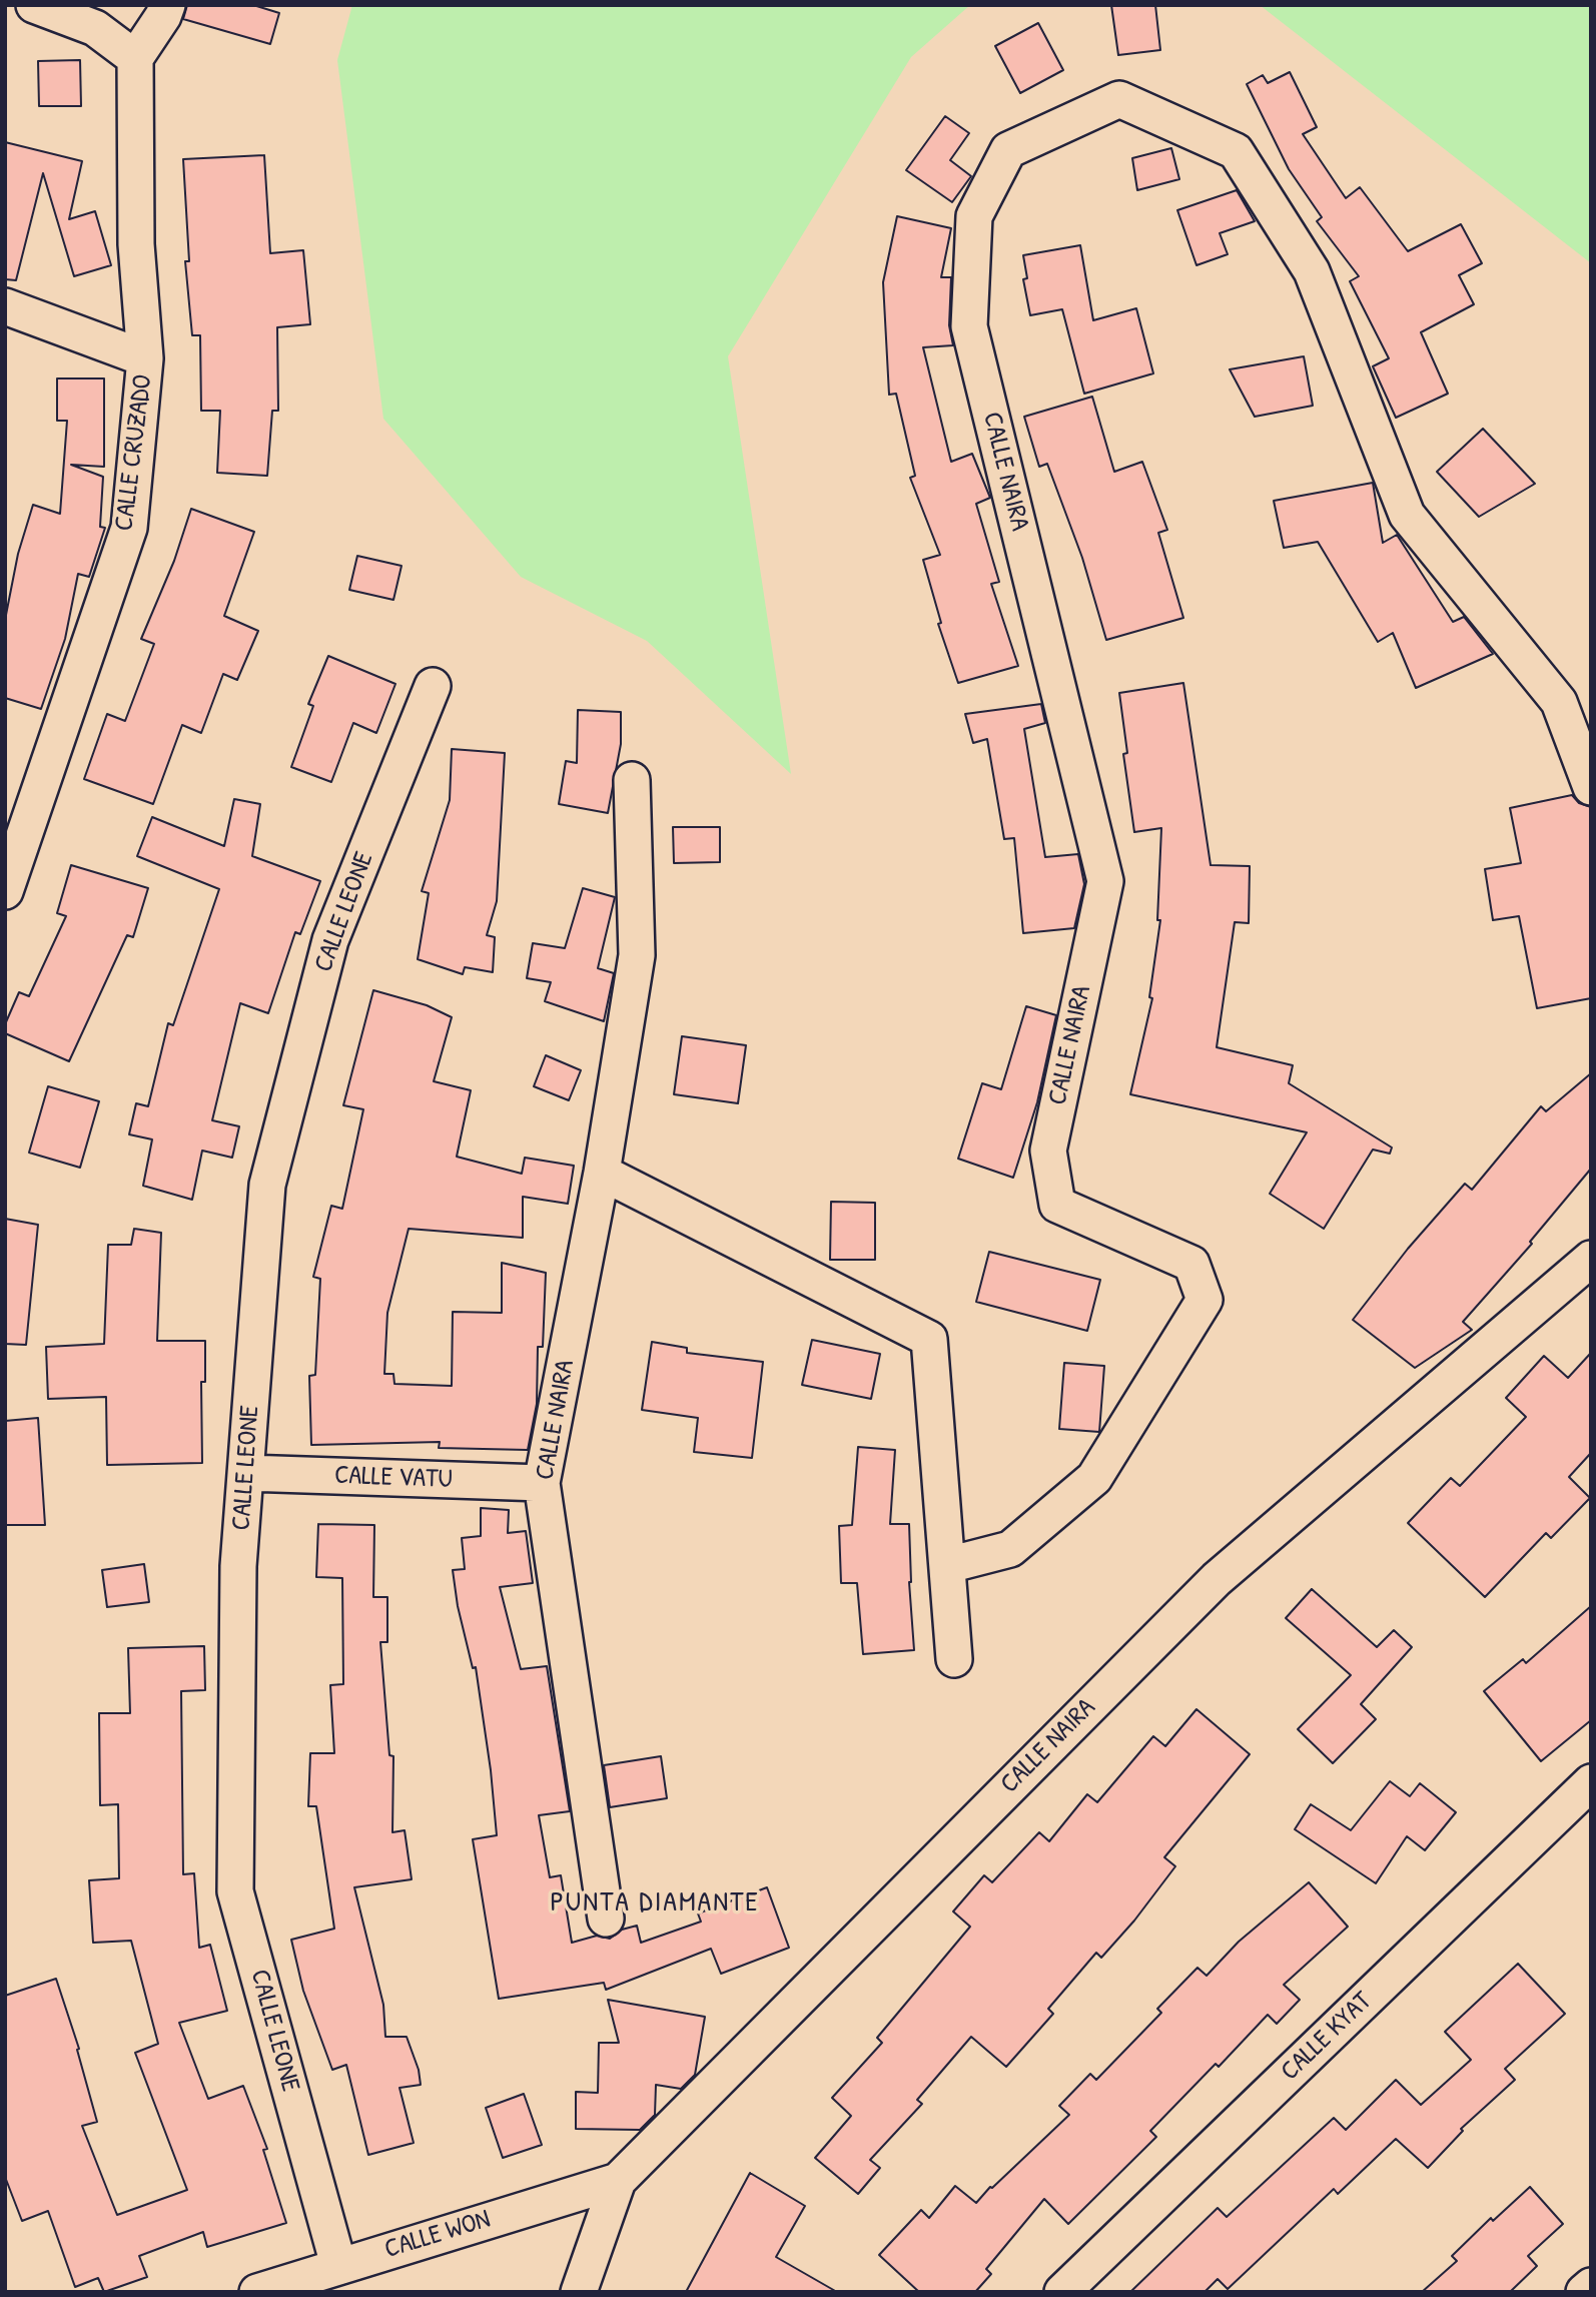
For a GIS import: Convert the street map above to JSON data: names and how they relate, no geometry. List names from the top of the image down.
{
  "streets": {
    "street": [
      "CALLE CRUZADO",
      "CALLE NAIRA",
      "CALLE LEONE",
      "CALLE VATU",
      "CALLE KYAT",
      "CALLE WON"
    ]
  },
  "crossings": [
    ["CALLE NAIRA", "CALLE VATU"],
    ["CALLE NAIRA", "CALLE WON"],
    ["CALLE LEONE", "CALLE VATU"],
    ["CALLE LEONE", "CALLE WON"]
  ],
  "districts": ["PUNTA DIAMANTE"]
}
